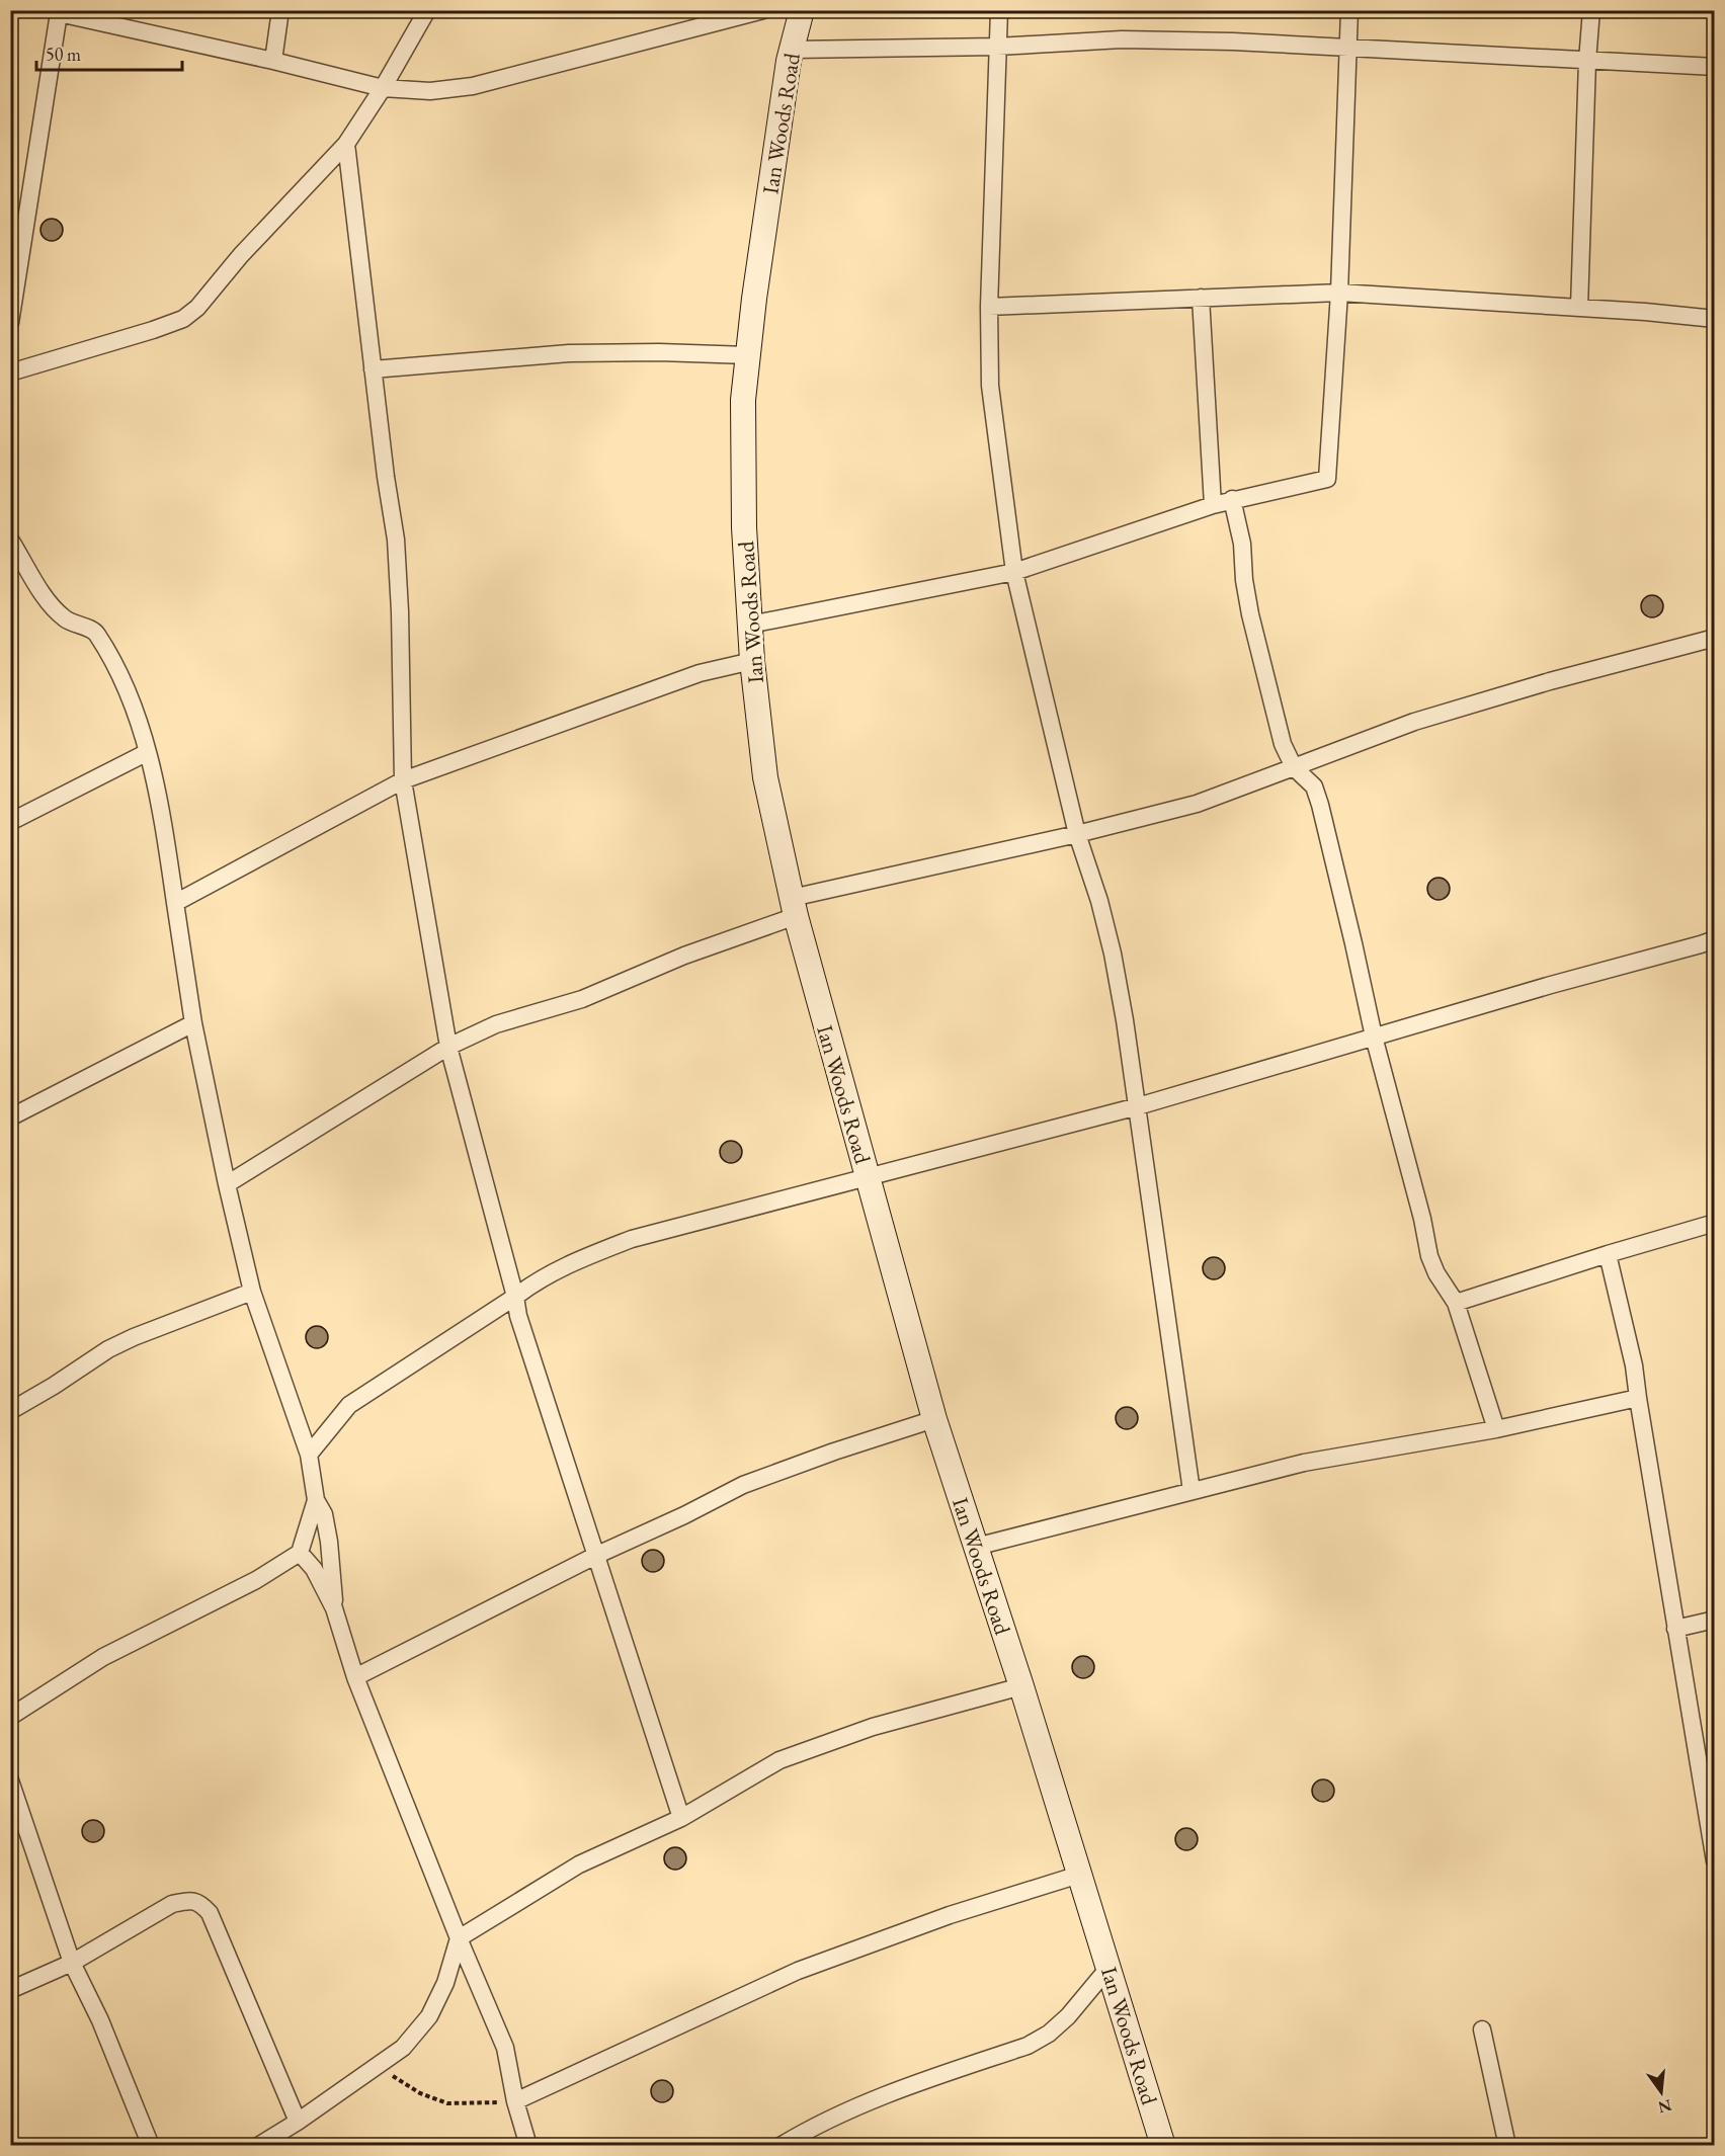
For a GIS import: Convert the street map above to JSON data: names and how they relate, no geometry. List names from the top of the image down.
{
  "streets": {
    "street": ["Ian Woods Road"]
  },
  "scale_bar": "50 m",
  "north": "bottom"
}
